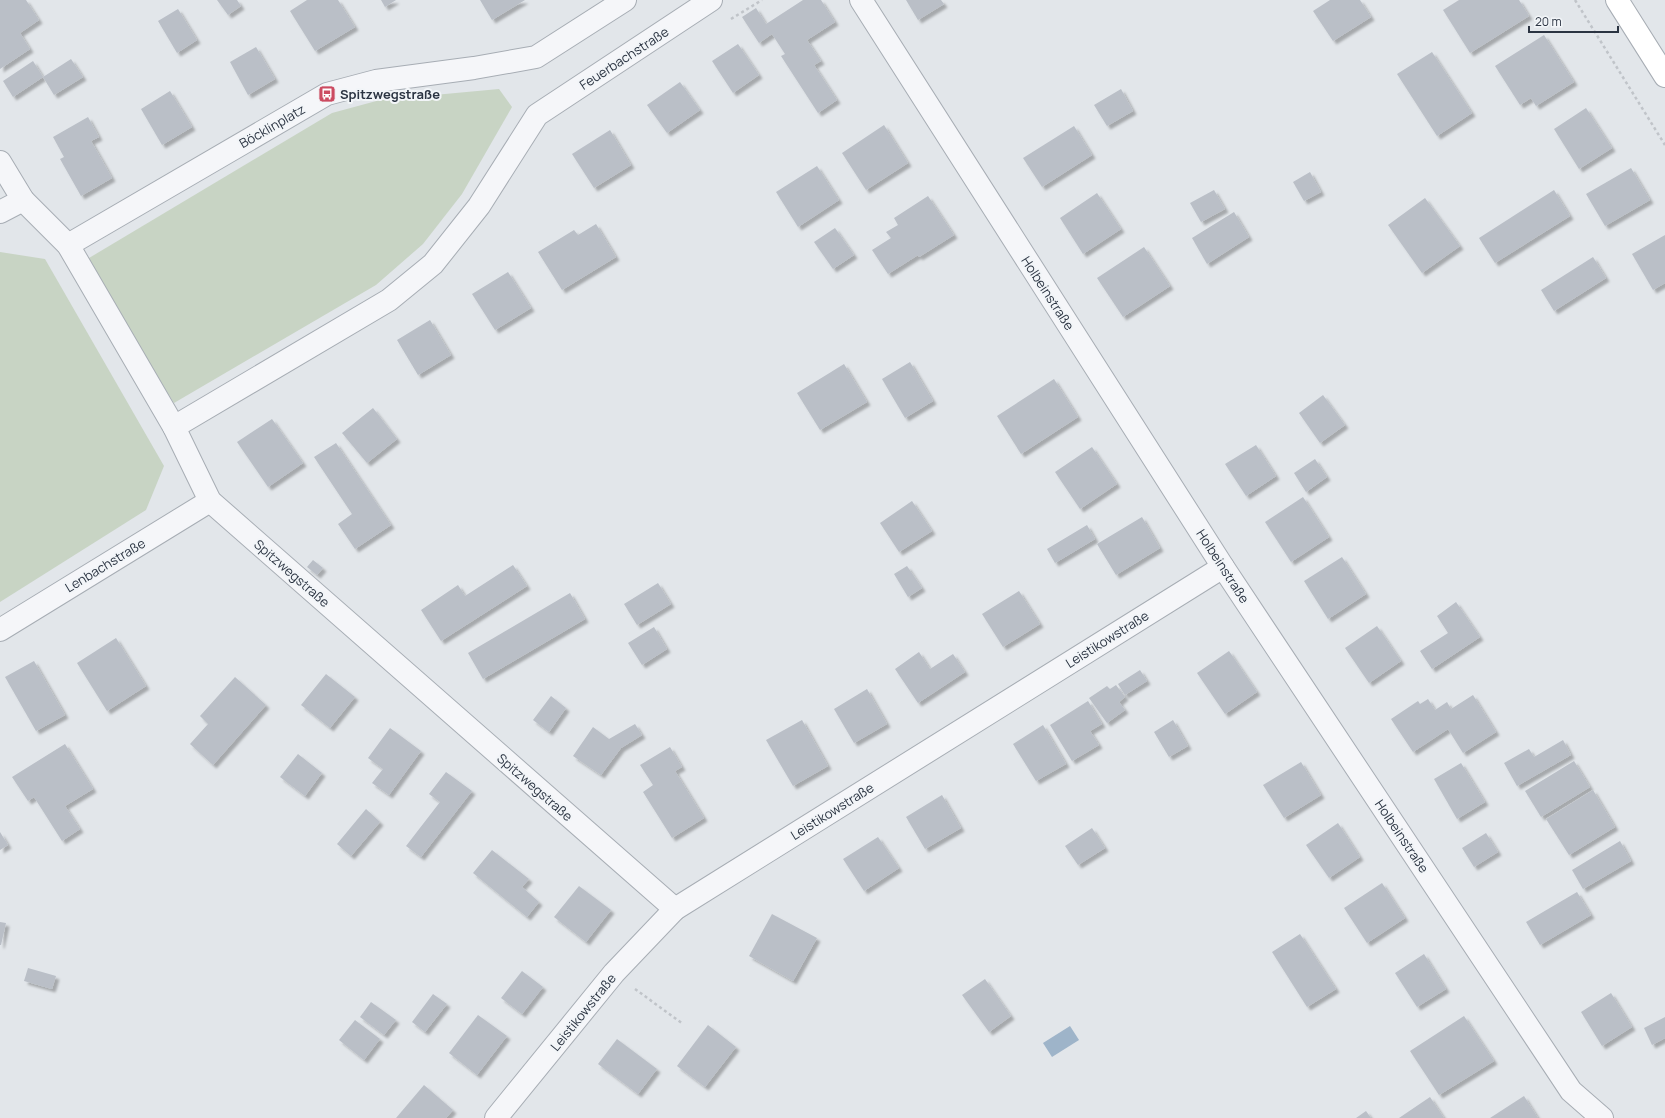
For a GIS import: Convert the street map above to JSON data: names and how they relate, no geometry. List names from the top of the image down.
{
  "streets": {
    "street": [
      "Feuerbachstraße",
      "Böcklinplatz",
      "Holbeinstraße",
      "Lenbachstraße",
      "Spitzwegstraße",
      "Leistikowstraße"
    ]
  },
  "crossings": [
    ["Feuerbachstraße", "Spitzwegstraße"],
    ["Böcklinplatz", "Spitzwegstraße"],
    ["Holbeinstraße", "Leistikowstraße"],
    ["Lenbachstraße", "Spitzwegstraße"],
    ["Spitzwegstraße", "Leistikowstraße"]
  ],
  "places": {
    "bus stop": ["Spitzwegstraße"]
  },
  "scale_bar": "20 m"
}
